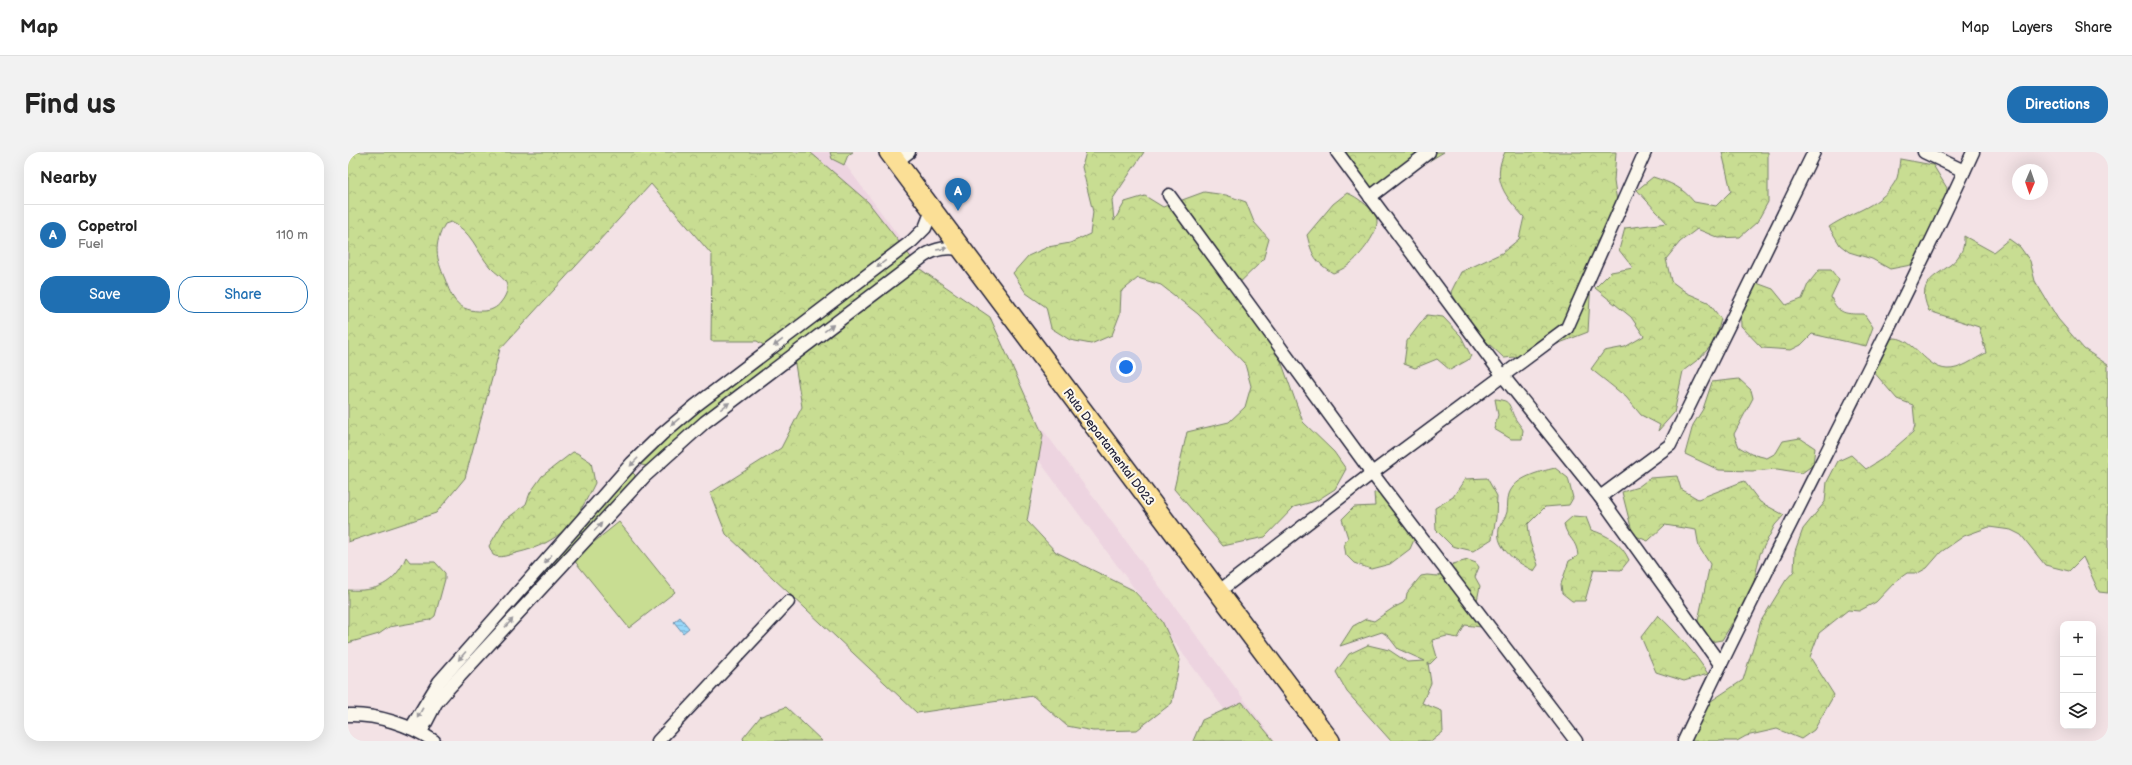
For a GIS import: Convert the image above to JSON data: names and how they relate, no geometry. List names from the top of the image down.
{
  "streets": {
    "main road": ["Ruta Departamental D023"]
  },
  "north": "bottom",
  "page": {
    "header": "Map",
    "nav": ["Map", "Layers", "Share"],
    "buttons": [
      "Directions",
      ["Save", "Share"]
    ],
    "title": "Find us",
    "heading": "Nearby",
    "pins": "A",
    "list": [
      {
        "mark": "A",
        "name": "Copetrol",
        "note": "Fuel",
        "value": "110 m"
      }
    ],
    "map_buttons": ["+", "−"]
  }
}
